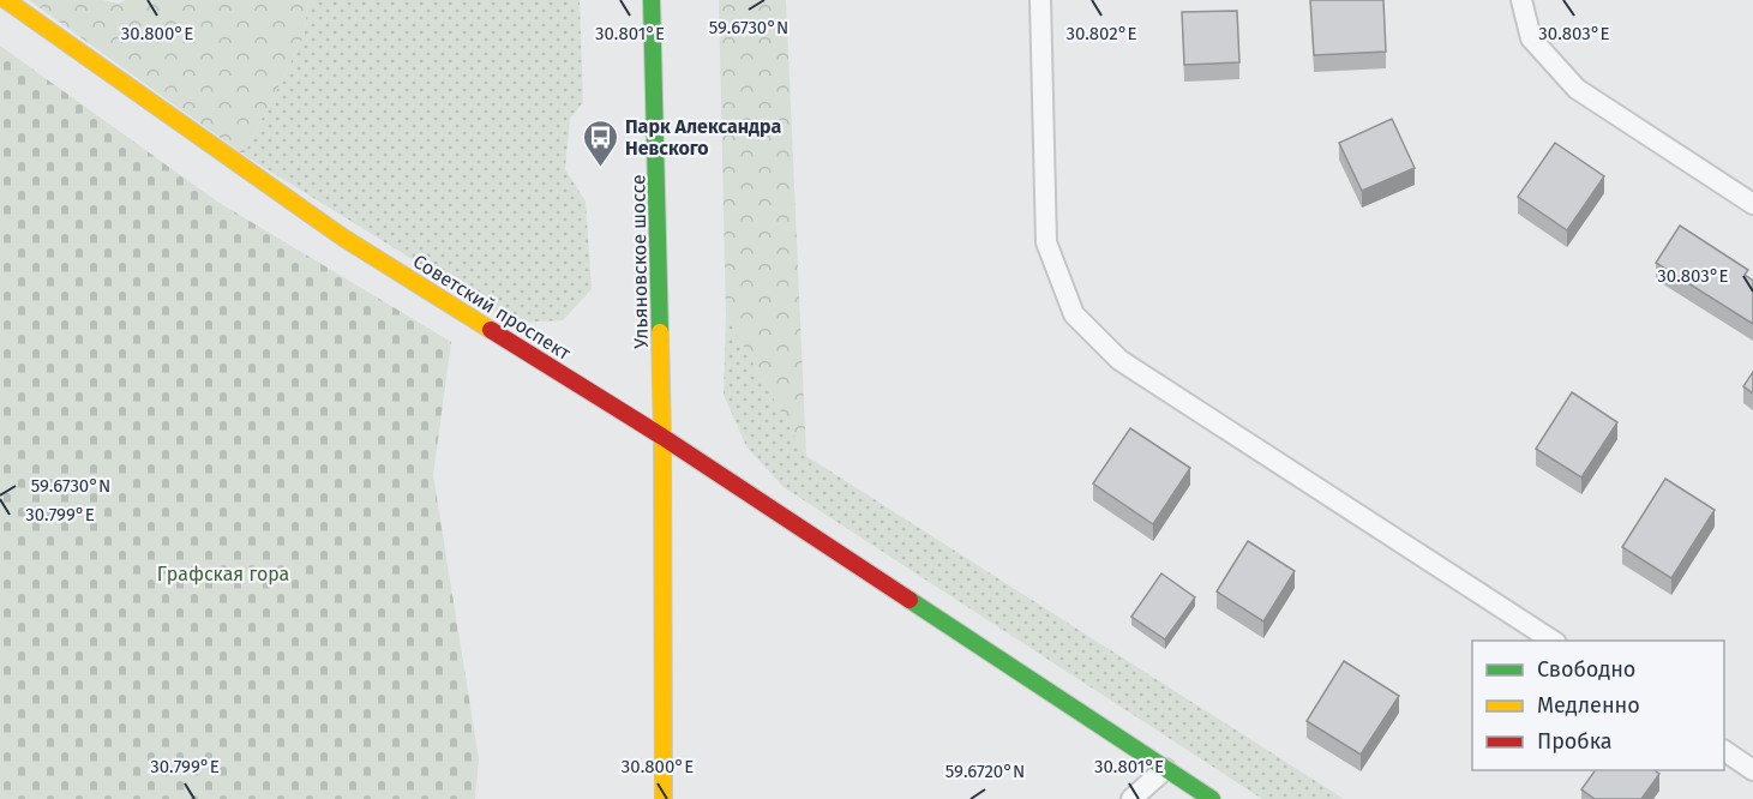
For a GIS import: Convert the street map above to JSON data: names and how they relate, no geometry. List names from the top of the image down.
{
  "streets": {
    "street": ["Ульяновское шоссе", "Советский проспект"]
  },
  "crossings": [
    ["Ульяновское шоссе", "Советский проспект"]
  ],
  "parks": ["Графская гора"],
  "places": {
    "bus stop": ["Парк Александра Невского"]
  },
  "legend": ["Свободно", "Медленно", "Пробка"],
  "coordinates": [
    "59.6730°N",
    "30.800°E",
    "30.801°E",
    "30.802°E",
    "30.803°E",
    "30.799°E",
    "59.6720°N"
  ]
}
